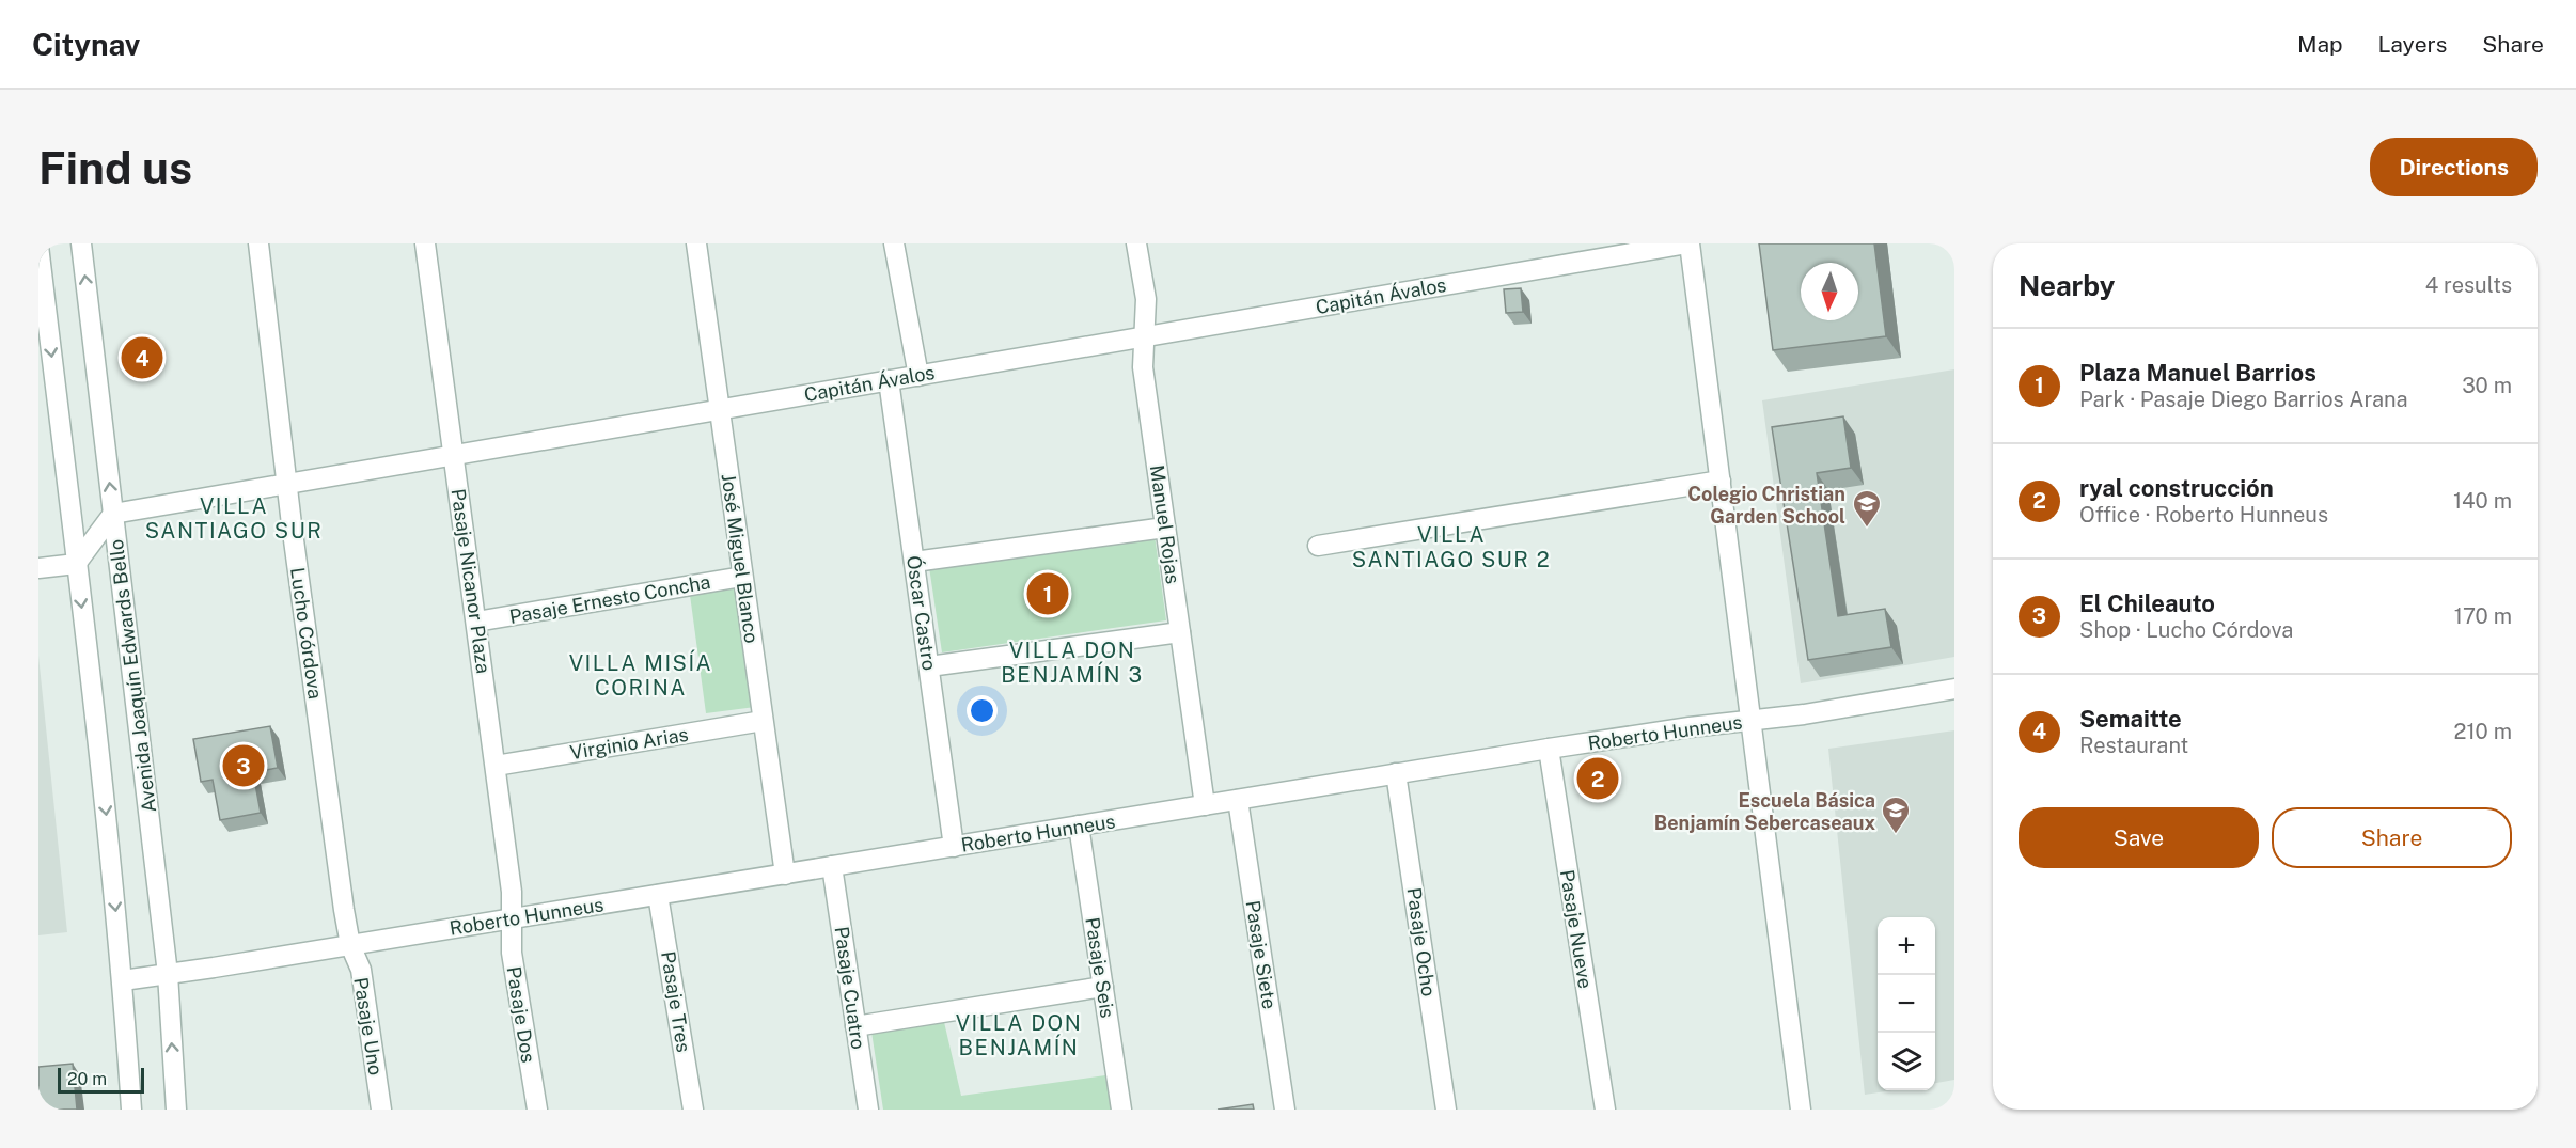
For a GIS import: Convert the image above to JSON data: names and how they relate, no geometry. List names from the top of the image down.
{
  "streets": {
    "street": [
      "Capitán Ávalos",
      "Manuel Rojas",
      "José Miguel Blanco",
      "Pasaje Nicanor Plaza",
      "Pasaje Ernesto Concha",
      "Óscar Castro",
      "Lucho Córdova",
      "Avenida Joaquín Edwards Bello",
      "Roberto Hunneus",
      "Virginio Arias",
      "Pasaje Nueve",
      "Pasaje Ocho",
      "Pasaje Siete",
      "Pasaje Seis",
      "Pasaje Cuatro",
      "Pasaje Tres",
      "Pasaje Dos",
      "Pasaje Uno"
    ]
  },
  "crossings": [
    ["Capitán Ávalos", "Manuel Rojas"],
    ["Capitán Ávalos", "José Miguel Blanco"],
    ["Capitán Ávalos", "Pasaje Nicanor Plaza"],
    ["Capitán Ávalos", "Óscar Castro"],
    ["Capitán Ávalos", "Lucho Córdova"],
    ["Capitán Ávalos", "Avenida Joaquín Edwards Bello"],
    ["Manuel Rojas", "Roberto Hunneus"],
    ["José Miguel Blanco", "Pasaje Ernesto Concha"],
    ["José Miguel Blanco", "Roberto Hunneus"],
    ["José Miguel Blanco", "Virginio Arias"],
    ["Pasaje Nicanor Plaza", "Pasaje Ernesto Concha"],
    ["Pasaje Nicanor Plaza", "Roberto Hunneus"],
    ["Pasaje Nicanor Plaza", "Virginio Arias"],
    ["Pasaje Nicanor Plaza", "Pasaje Dos"],
    ["Óscar Castro", "Roberto Hunneus"],
    ["Lucho Córdova", "Roberto Hunneus"],
    ["Lucho Córdova", "Pasaje Uno"],
    ["Avenida Joaquín Edwards Bello", "Roberto Hunneus"],
    ["Roberto Hunneus", "Pasaje Nueve"],
    ["Roberto Hunneus", "Pasaje Ocho"],
    ["Roberto Hunneus", "Pasaje Siete"],
    ["Roberto Hunneus", "Pasaje Seis"],
    ["Roberto Hunneus", "Pasaje Cuatro"],
    ["Roberto Hunneus", "Pasaje Tres"],
    ["Roberto Hunneus", "Pasaje Dos"],
    ["Roberto Hunneus", "Pasaje Uno"]
  ],
  "districts": [
    "VILLA SANTIAGO SUR",
    "VILLA SANTIAGO SUR 2",
    "VILLA DON BENJAMÍN 3",
    "VILLA MISÍA CORINA",
    "VILLA DON BENJAMÍN"
  ],
  "places": {
    "school or university": ["Colegio Christian Garden School", "Escuela Básica Benjamín Sebercaseaux"]
  },
  "scale_bar": "20 m",
  "north": "bottom",
  "page": {
    "header": "Citynav",
    "nav": ["Map", "Layers", "Share"],
    "buttons": [
      "Directions",
      ["Save", "Share"]
    ],
    "title": "Find us",
    "heading": ["Nearby", "4 results"],
    "list": [
      {
        "mark": "1",
        "name": "Plaza Manuel Barrios",
        "note": "Park · Pasaje Diego Barrios Arana",
        "value": "30 m"
      },
      {
        "mark": "2",
        "name": "ryal construcción",
        "note": "Office · Roberto Hunneus",
        "value": "140 m"
      },
      {
        "mark": "3",
        "name": "El Chileauto",
        "note": "Shop · Lucho Córdova",
        "value": "170 m"
      },
      {
        "mark": "4",
        "name": "Semaitte",
        "note": "Restaurant",
        "value": "210 m"
      }
    ],
    "pins": [
      "4",
      "1",
      "3",
      "2"
    ],
    "map_buttons": ["+", "−"],
    "scale": "20 m"
  }
}
